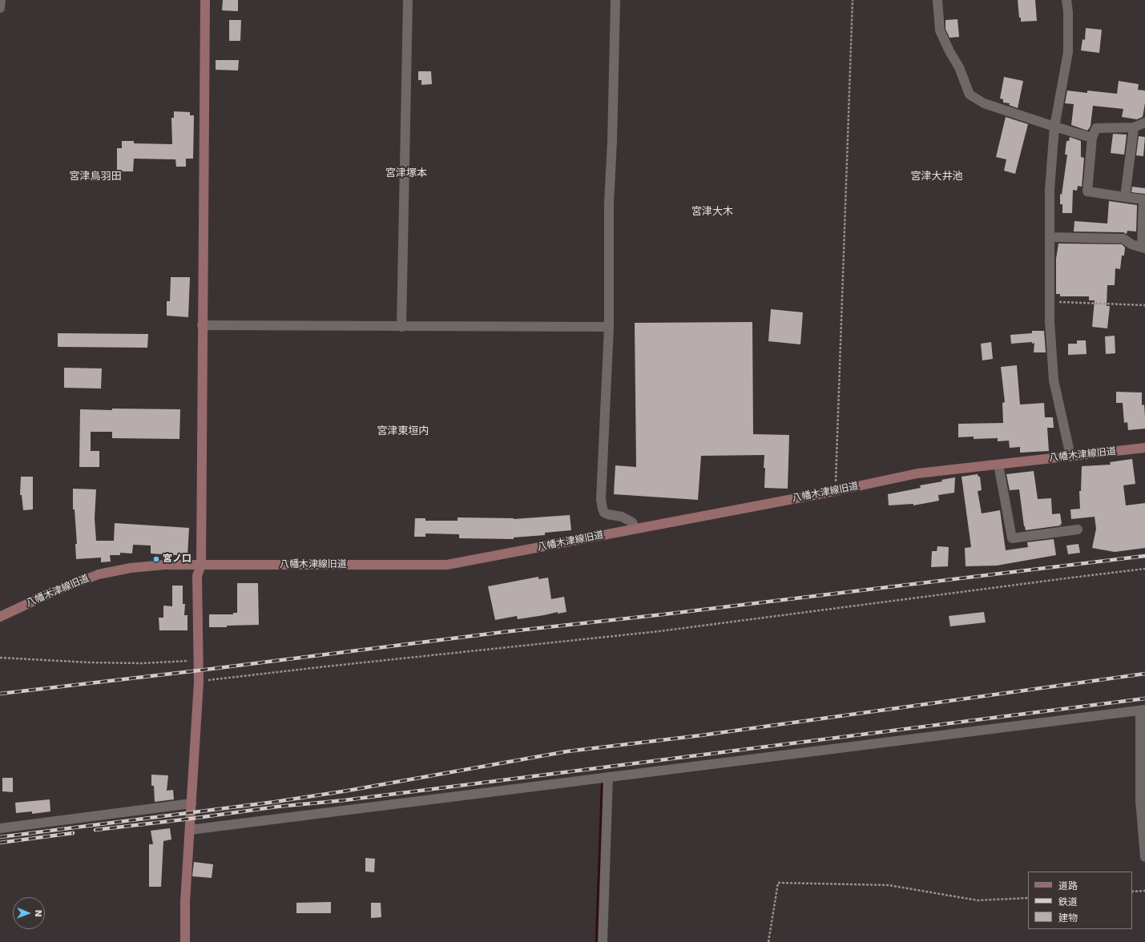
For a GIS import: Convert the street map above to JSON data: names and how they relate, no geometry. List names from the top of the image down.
{
  "streets": {
    "street": ["八幡木津線旧道"]
  },
  "districts": [
    "宮津塚本",
    "宮津鳥羽田",
    "宮津大井池",
    "宮津大木",
    "宮津東垣内"
  ],
  "places": ["宮ノ口"],
  "legend": ["道路", "鉄道", "建物"],
  "north": "right"
}
